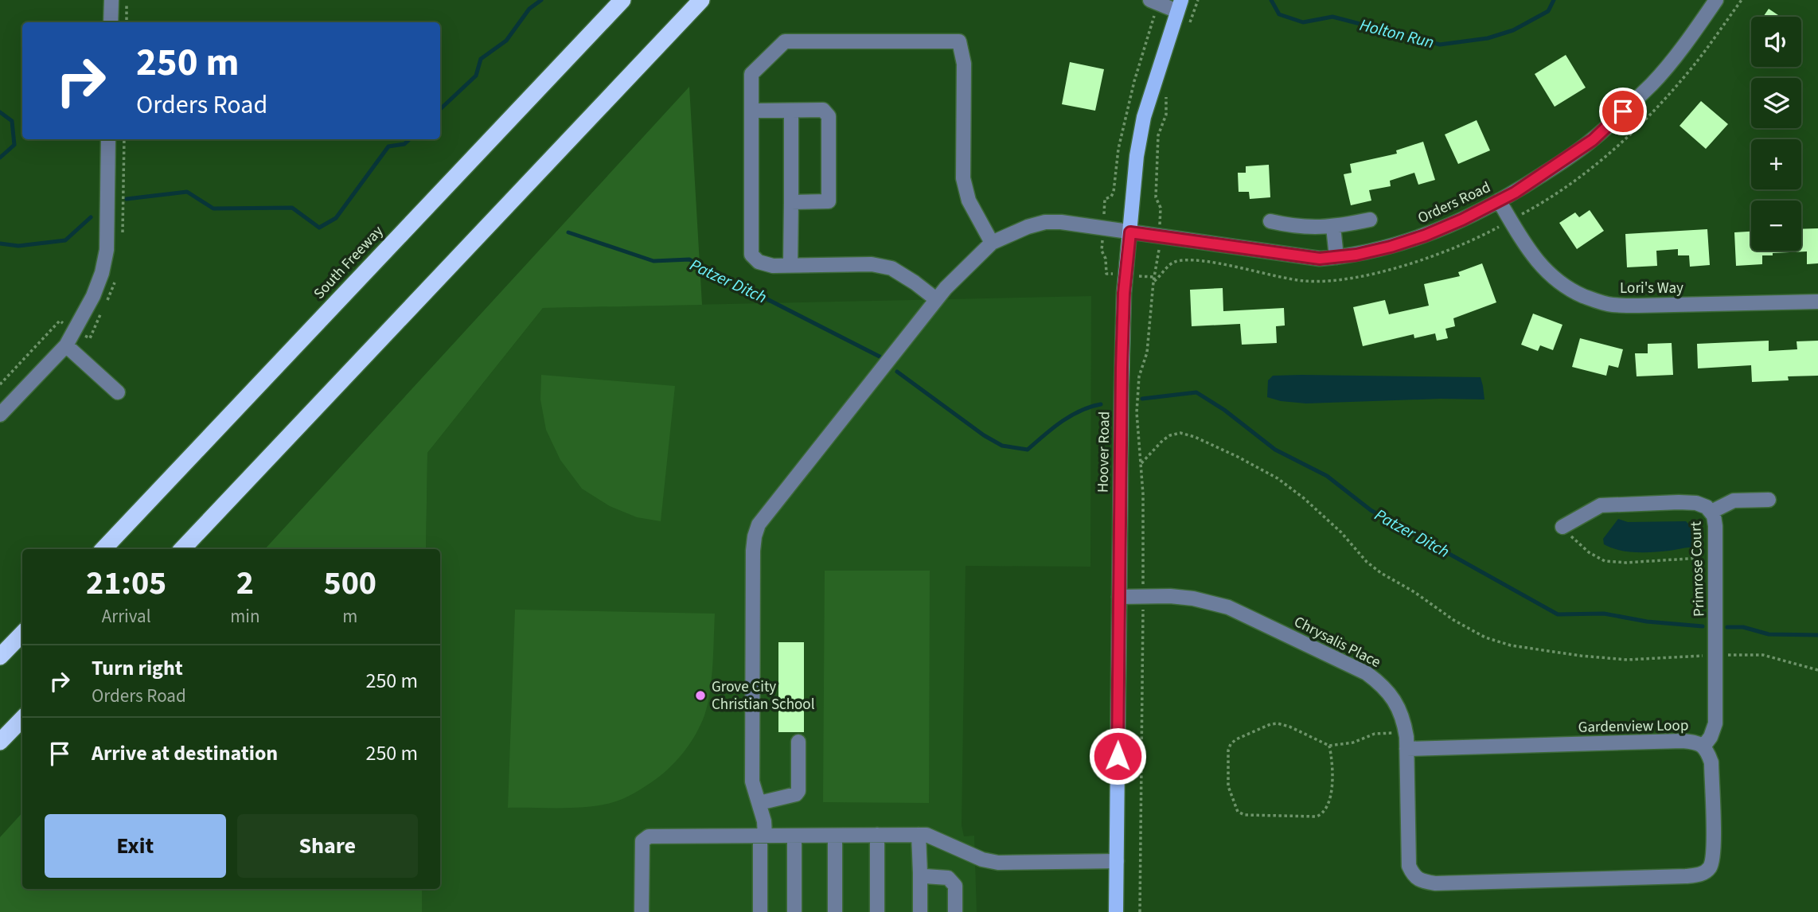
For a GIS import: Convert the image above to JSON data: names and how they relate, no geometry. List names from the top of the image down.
{
  "streets": {
    "highway": ["South Freeway"],
    "main road": ["Hoover Road"],
    "street": [
      "Orders Road",
      "Lori's Way",
      "Primrose Court",
      "Chrysalis Place",
      "Gardenview Loop"
    ]
  },
  "crossings": [
    ["Orders Road", "Lori's Way"],
    ["Orders Road", "Hoover Road"],
    ["Hoover Road", "Chrysalis Place"],
    ["Primrose Court", "Gardenview Loop"],
    ["Chrysalis Place", "Gardenview Loop"]
  ],
  "water": ["Holton Run", "Patzer Ditch"],
  "places": ["Grove City Christian School"],
  "page": {
    "map_buttons": ["+", "−"],
    "turn": ["250 m", "Orders Road"],
    "eta": [
      "21:05",
      "Arrival",
      "2",
      "min",
      "500",
      "m"
    ],
    "list": [
      {
        "name": "Turn right",
        "note": "Orders Road",
        "value": "250 m"
      },
      {
        "name": "Arrive at destination",
        "value": "250 m"
      }
    ],
    "buttons": ["Exit", "Share"]
  }
}
